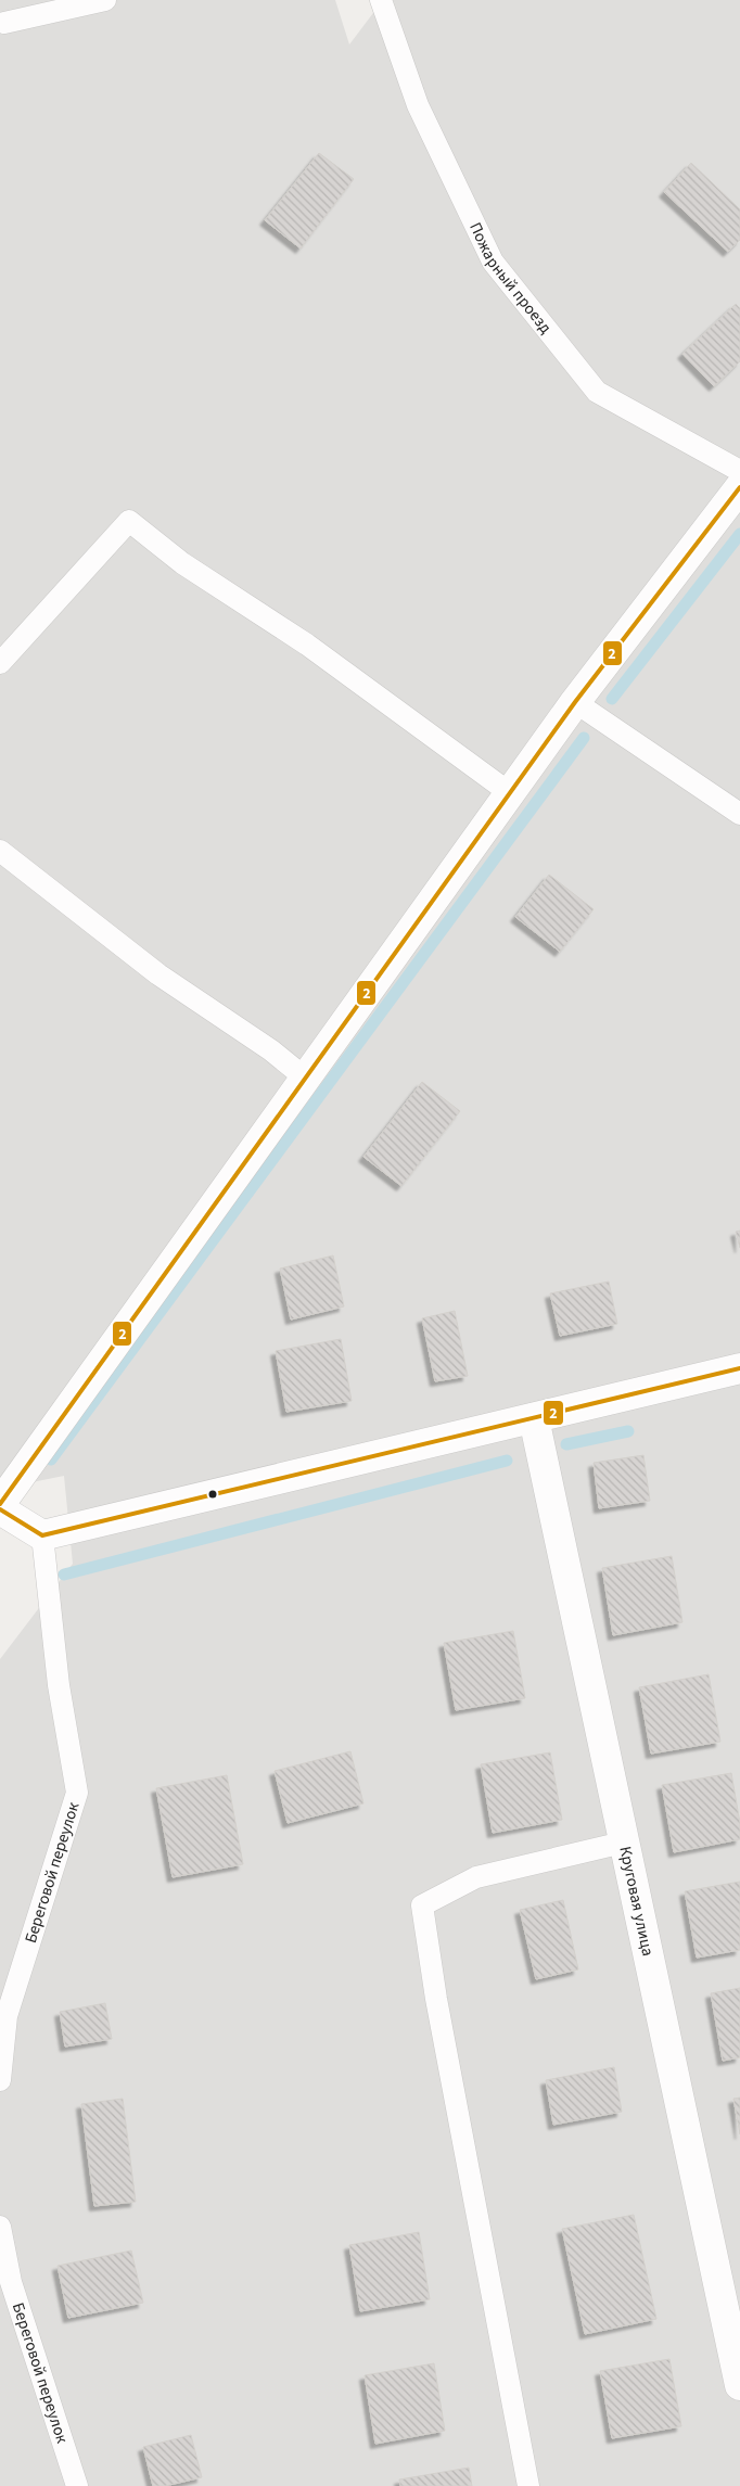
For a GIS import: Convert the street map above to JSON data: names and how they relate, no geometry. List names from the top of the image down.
{
  "streets": {
    "street": ["Круговая улица"],
    "lane": ["Пожарный проезд", "Береговой переулок"]
  },
  "lines": ["transit line 2"]
}
